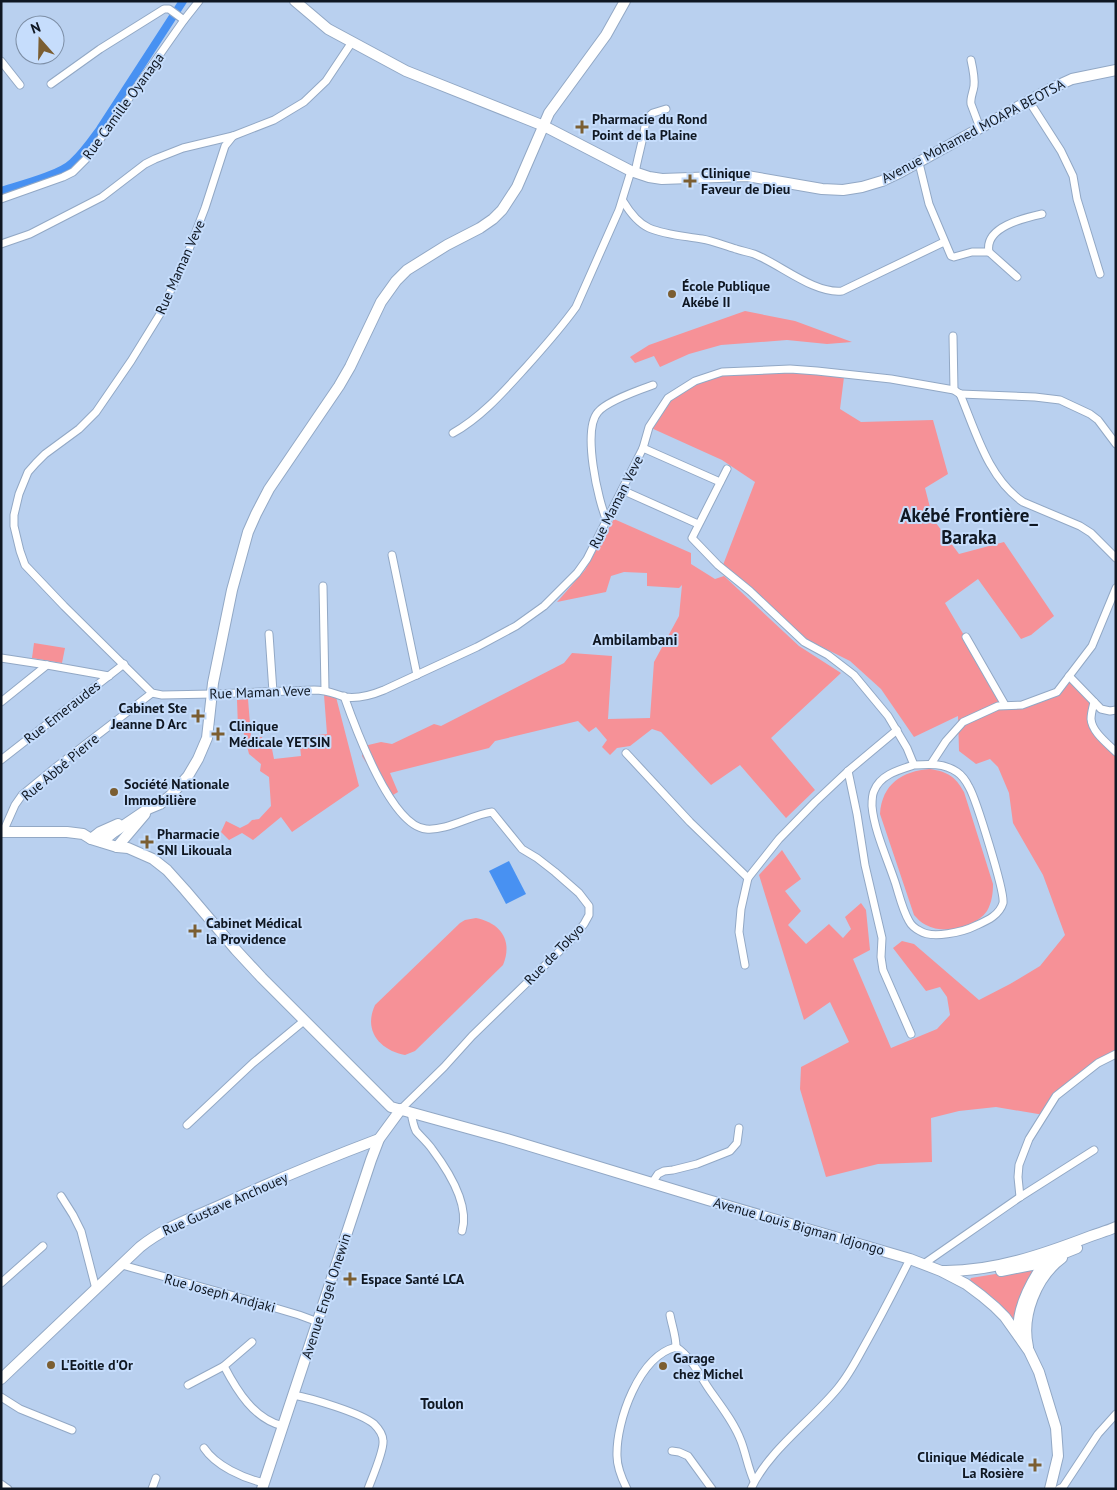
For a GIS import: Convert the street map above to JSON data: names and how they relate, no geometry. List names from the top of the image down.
{
  "streets": {
    "street": [
      "Rue Camille Oyanaga",
      "Avenue Mohamed MOAPA BEOTSA",
      "Rue Maman Veve",
      "Rue Emeraudes",
      "Rue Abbé Pierre",
      "Rue de Tokyo",
      "Rue Gustave Anchouey",
      "Avenue Louis Bigman Idjongo",
      "Rue Joseph Andjaki",
      "Avenue Engel Onewin"
    ]
  },
  "crossings": [
    ["Rue Maman Veve", "Rue Emeraudes"],
    ["Rue Maman Veve", "Rue Abbé Pierre"],
    ["Rue Maman Veve", "Rue de Tokyo"],
    ["Rue Abbé Pierre", "Avenue Louis Bigman Idjongo"],
    ["Rue de Tokyo", "Avenue Louis Bigman Idjongo"],
    ["Rue de Tokyo", "Avenue Engel Onewin"],
    ["Rue Gustave Anchouey", "Rue Joseph Andjaki"],
    ["Rue Gustave Anchouey", "Avenue Engel Onewin"],
    ["Avenue Louis Bigman Idjongo", "Avenue Engel Onewin"],
    ["Rue Joseph Andjaki", "Avenue Engel Onewin"]
  ],
  "districts": ["Akébé Frontière_ Baraka", "Ambilambani", "Toulon"],
  "places": {
    "health": [
      "Pharmacie du Rond Point de la Plaine",
      "Clinique Faveur de Dieu",
      "Cabinet Ste Jeanne D Arc",
      "Clinique Médicale YETSIN",
      "Pharmacie SNI Likouala",
      "Cabinet Médical la Providence",
      "Espace Santé LCA",
      "Clinique Médicale La Rosière"
    ],
    "other": [
      "École Publique Akébé II",
      "Société Nationale Immobilière",
      "L'Eoitle d'Or",
      "Garage chez Michel"
    ]
  },
  "north": "top"
}
